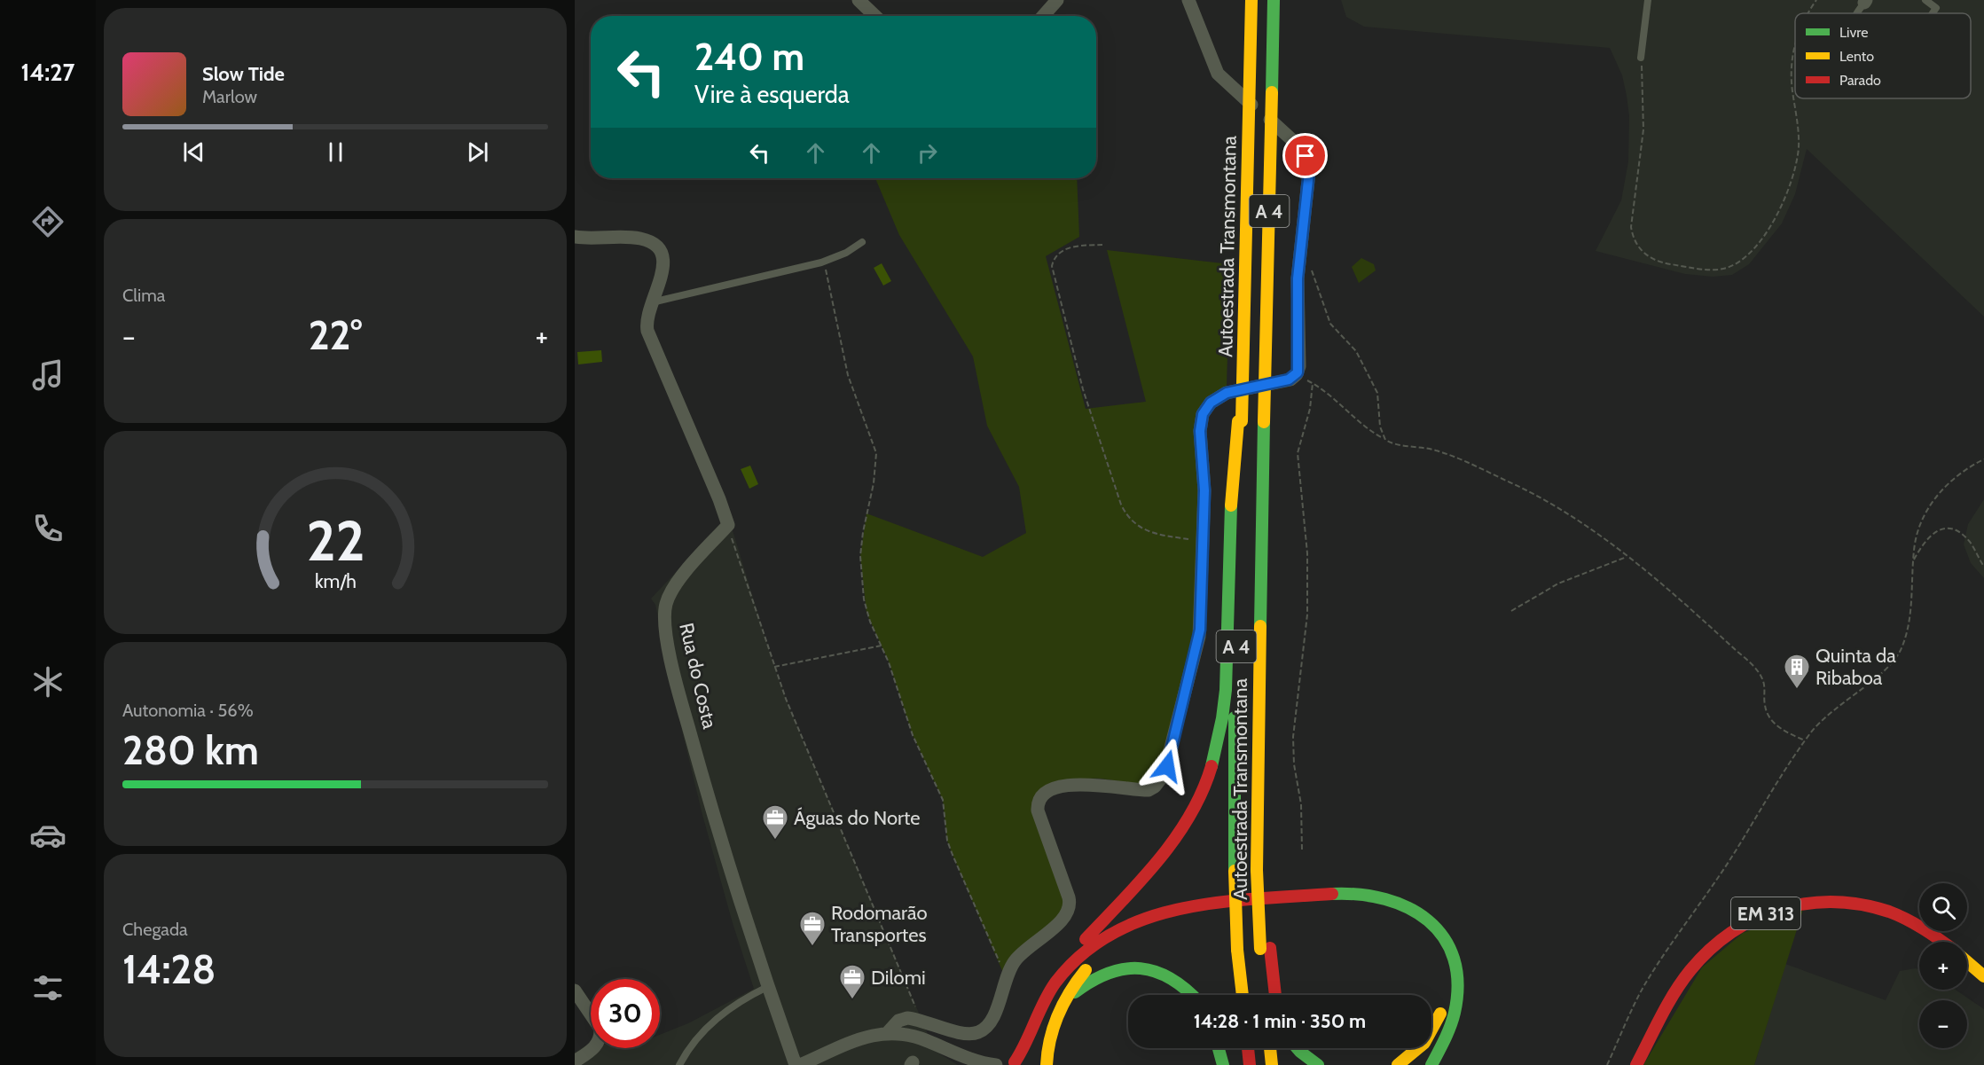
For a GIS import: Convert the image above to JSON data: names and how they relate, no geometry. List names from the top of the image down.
{
  "streets": {
    "main road": ["A 4", "Autoestrada Transmontana", "EM 313"],
    "street": ["Rua do Costa"]
  },
  "places": {
    "building": ["Quinta da Ribaboa"],
    "office": ["Águas do Norte", "Rodomarão Transportes", "Dilomi"]
  },
  "legend": ["Livre", "Lento", "Parado"],
  "page": {
    "tabs": "14:27",
    "turn": ["240 m", "Vire à esquerda"],
    "song": ["Slow Tide", "Marlow"],
    "tile": [
      "Clima",
      ["Autonomia · 56%", "280 km"],
      ["Chegada", "14:28"]
    ],
    "heat": ["−", "22°", "+"],
    "map_buttons": ["+", "−"],
    "limit": "30",
    "trip": "14:28 · 1 min · 350 m",
    "gauge": ["22", "km/h"]
  }
}
